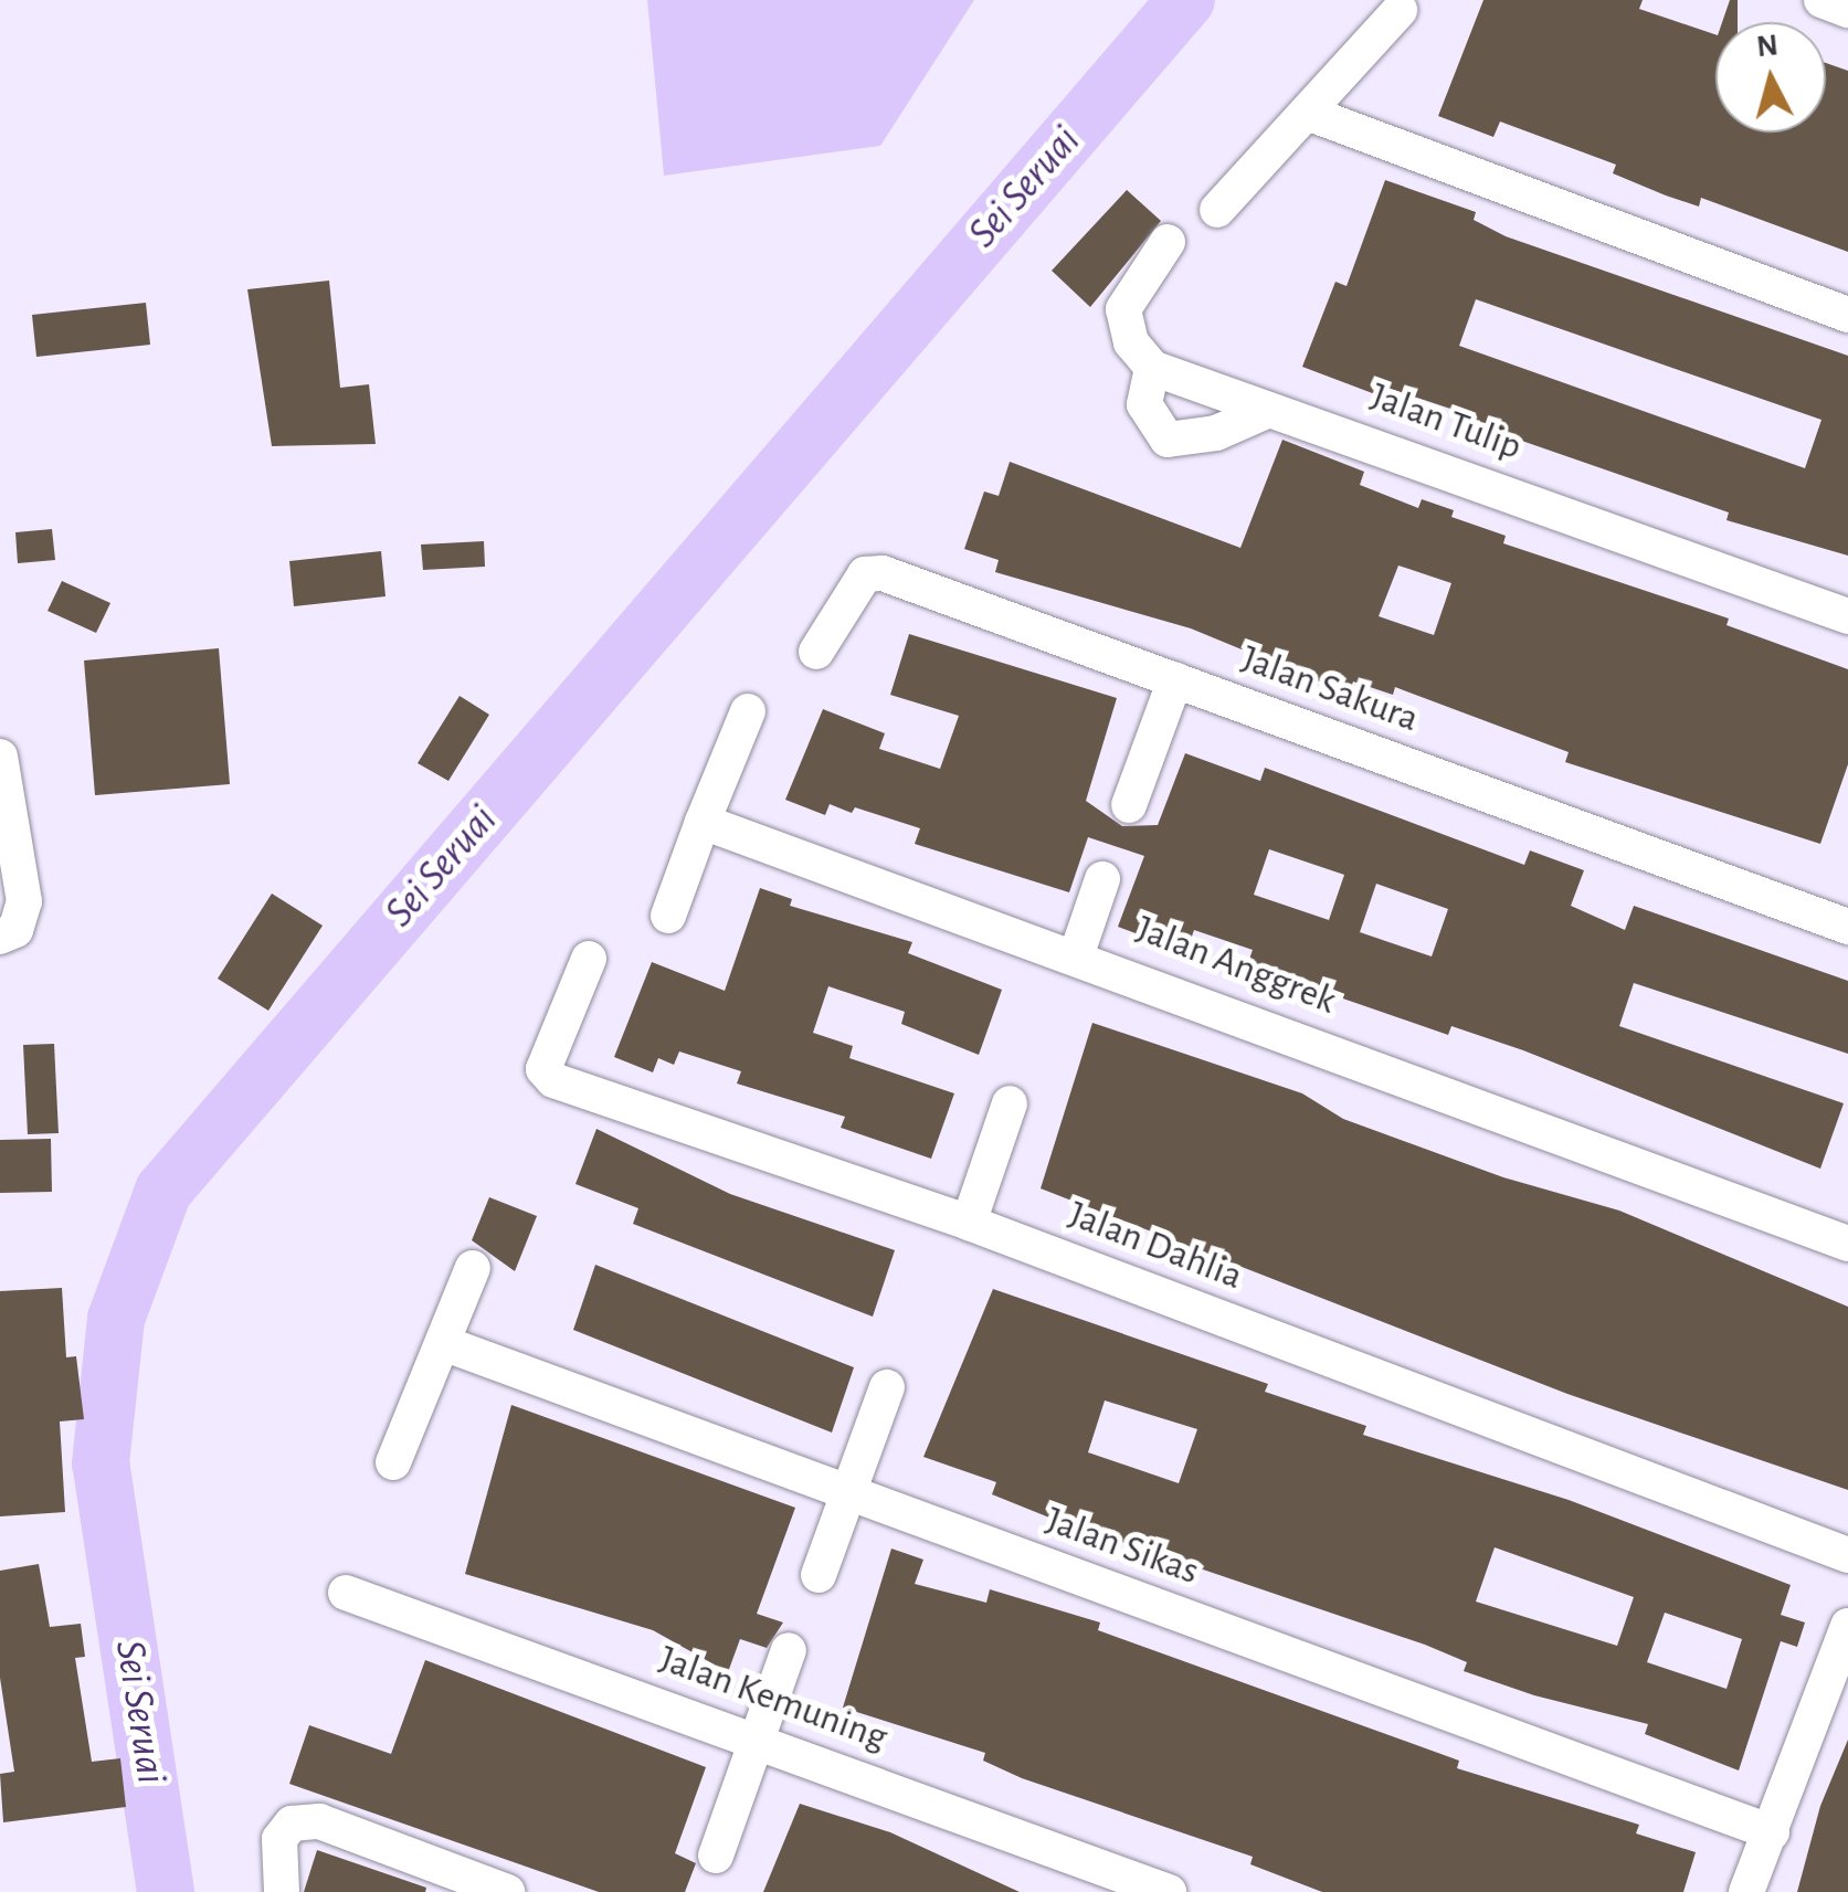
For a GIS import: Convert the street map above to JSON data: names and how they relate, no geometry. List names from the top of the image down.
{
  "streets": {
    "street": [
      "Jalan Tulip",
      "Jalan Sakura",
      "Jalan Anggrek",
      "Jalan Dahlia",
      "Jalan Sikas",
      "Jalan Kemuning"
    ]
  },
  "water": ["Sei Seruai"],
  "north": "top"
}
